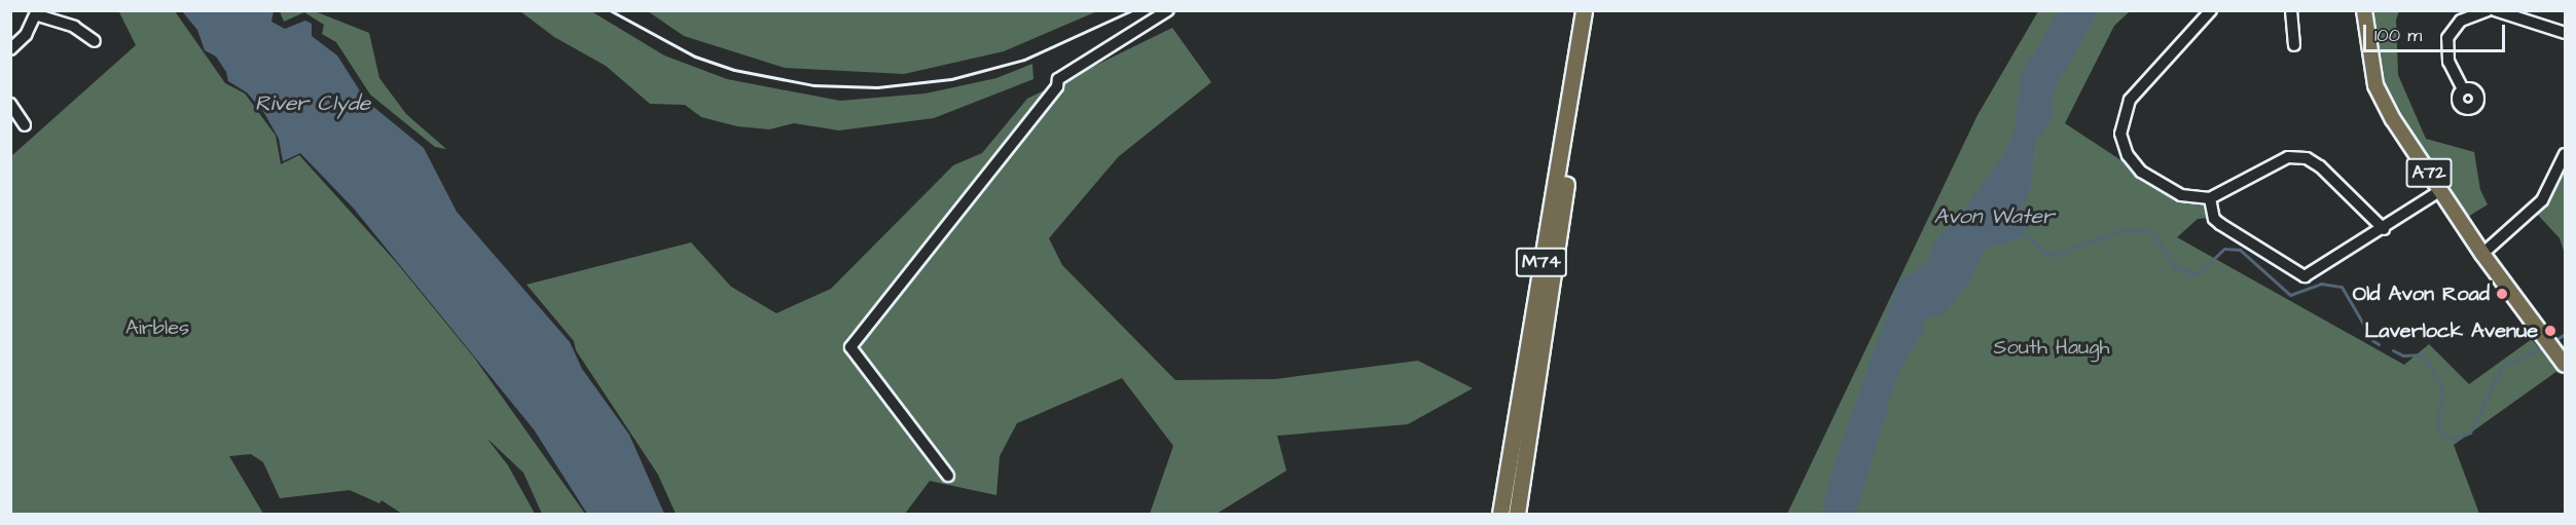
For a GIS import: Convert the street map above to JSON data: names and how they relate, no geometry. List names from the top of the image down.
{
  "streets": {
    "highway": ["M74"],
    "main road": ["A72"]
  },
  "water": ["River Clyde", "Avon Water"],
  "parks": ["Airbles", "South Haugh"],
  "places": ["Old Avon Road", "Laverlock Avenue"],
  "scale_bar": "100 m"
}
